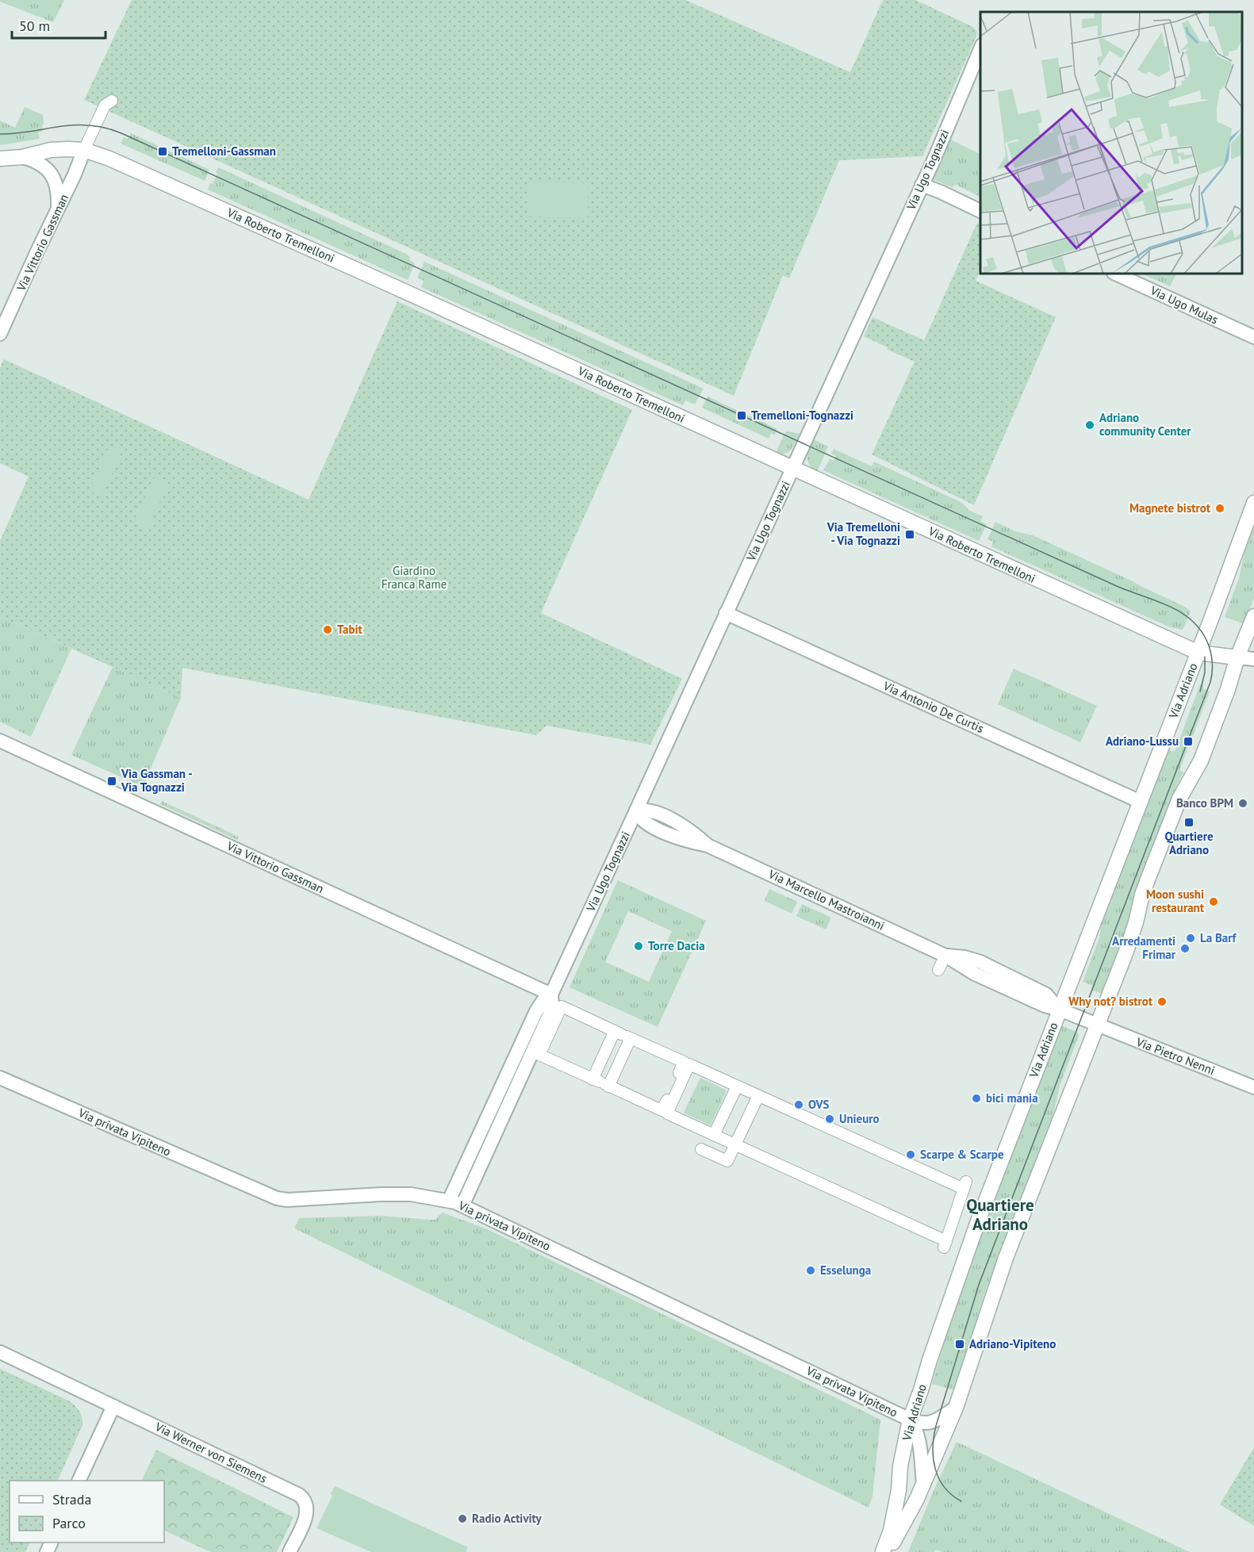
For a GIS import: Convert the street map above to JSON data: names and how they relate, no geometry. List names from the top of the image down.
{
  "streets": {
    "street": [
      "Via Ugo Tognazzi",
      "Via Roberto Tremelloni",
      "Via Vittorio Gassman",
      "Via Ugo Mulas",
      "Via Adriano",
      "Via Antonio De Curtis",
      "Via Marcello Mastroianni",
      "Via Pietro Nenni",
      "Via privata Vipiteno",
      "Via Werner von Siemens"
    ]
  },
  "crossings": [
    ["Via Ugo Tognazzi", "Via Roberto Tremelloni"],
    ["Via Ugo Tognazzi", "Via Vittorio Gassman"],
    ["Via Ugo Tognazzi", "Via Antonio De Curtis"],
    ["Via Ugo Tognazzi", "Via Marcello Mastroianni"],
    ["Via Ugo Tognazzi", "Via privata Vipiteno"],
    ["Via Roberto Tremelloni", "Via Vittorio Gassman"],
    ["Via Roberto Tremelloni", "Via Adriano"],
    ["Via Adriano", "Via Antonio De Curtis"],
    ["Via Adriano", "Via Marcello Mastroianni"],
    ["Via Adriano", "Via privata Vipiteno"],
    ["Via Marcello Mastroianni", "Via Pietro Nenni"]
  ],
  "districts": ["Quartiere Adriano"],
  "parks": ["Giardino Franca Rame"],
  "places": {
    "transit": [
      "Tremelloni-Gassman",
      "Tremelloni-Tognazzi",
      "Via Tremelloni - Via Tognazzi",
      "Adriano-Lussu",
      "Via Gassman - Via Tognazzi",
      "Quartiere Adriano",
      "Adriano-Vipiteno"
    ],
    "other": [
      "Adriano community Center",
      "Magnete bistrot",
      "Tabit",
      "Banco BPM",
      "Moon sushi restaurant",
      "La Barf",
      "Torre Dacia",
      "Arredamenti Frimar",
      "Why not? bistrot",
      "bici mania",
      "OVS",
      "Unieuro",
      "Scarpe & Scarpe",
      "Esselunga",
      "Radio Activity"
    ]
  },
  "legend": ["Strada", "Parco"],
  "scale_bar": "50 m"
}
